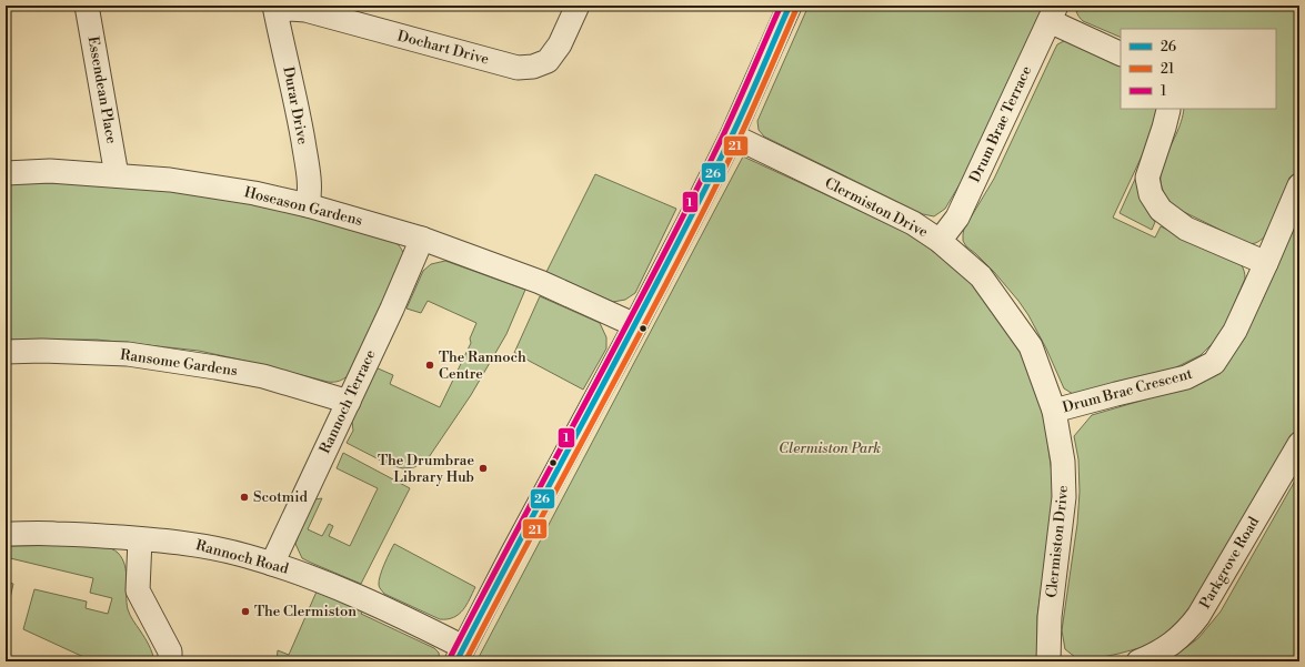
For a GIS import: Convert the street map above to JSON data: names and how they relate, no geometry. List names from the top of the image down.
{
  "streets": {
    "street": [
      "Dochart Drive",
      "Essendean Place",
      "Durar Drive",
      "Drum Brae Terrace",
      "Hoseason Gardens",
      "Clermiston Drive",
      "Ransome Gardens",
      "Drum Brae Crescent",
      "Rannoch Terrace",
      "Rannoch Road",
      "Parkgrove Road"
    ]
  },
  "crossings": [
    ["Dochart Drive", "Durar Drive"],
    ["Essendean Place", "Hoseason Gardens"],
    ["Durar Drive", "Hoseason Gardens"],
    ["Drum Brae Terrace", "Clermiston Drive"],
    ["Hoseason Gardens", "Rannoch Terrace"],
    ["Clermiston Drive", "Drum Brae Crescent"],
    ["Ransome Gardens", "Rannoch Terrace"],
    ["Rannoch Terrace", "Rannoch Road"]
  ],
  "parks": ["Clermiston Park"],
  "places": [
    "The Rannoch Centre",
    "The Drumbrae Library Hub",
    "Scotmid",
    "The Clermiston"
  ],
  "lines": ["transit line 26", "transit line 1", "transit line 21"],
  "legend": ["26", "21", "1"]
}
